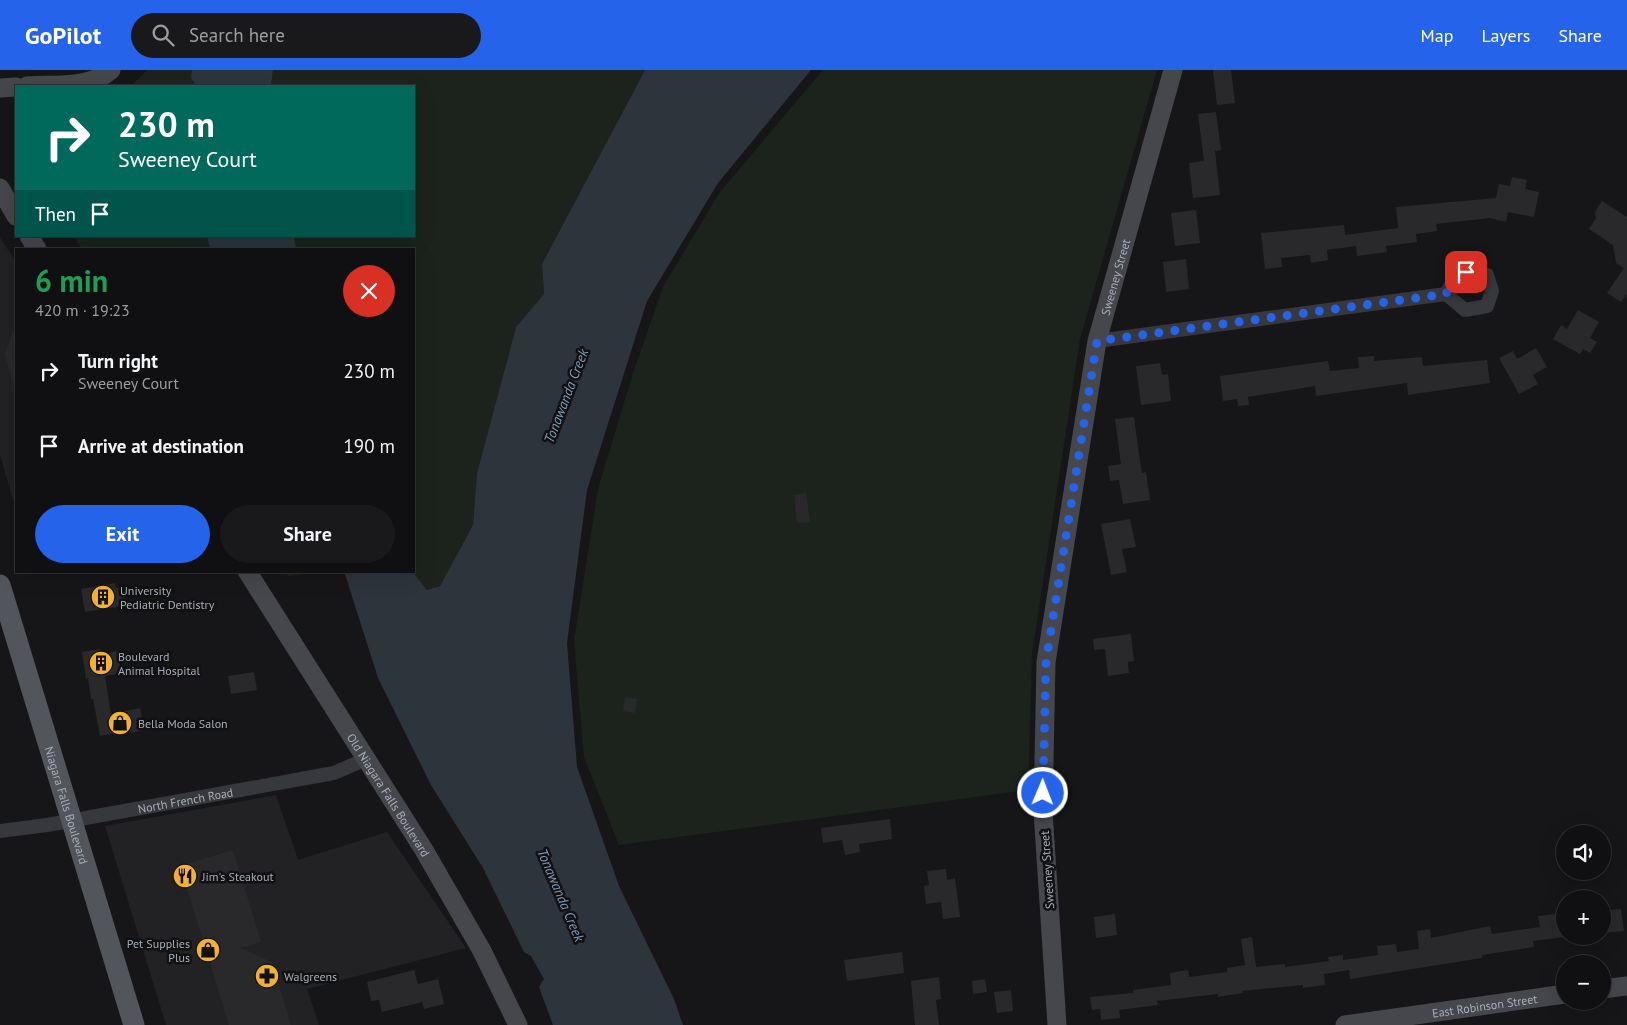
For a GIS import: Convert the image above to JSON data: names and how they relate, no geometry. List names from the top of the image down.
{
  "streets": {
    "main road": ["Niagara Falls Boulevard"],
    "street": [
      "Sweeney Street",
      "Old Niagara Falls Boulevard",
      "North French Road",
      "East Robinson Street"
    ]
  },
  "crossings": [
    ["Old Niagara Falls Boulevard", "North French Road"],
    ["North French Road", "Niagara Falls Boulevard"]
  ],
  "water": ["Tonawanda Creek"],
  "places": {
    "building": ["University Pediatric Dentistry", "Boulevard Animal Hospital"],
    "shop": ["Bella Moda Salon", "Pet Supplies Plus"],
    "restaurant": ["Jim's Steakout"],
    "pharmacy": ["Walgreens"]
  },
  "page": {
    "header": "GoPilot",
    "search": "Search here",
    "nav": ["Map", "Layers", "Share"],
    "turn": ["230 m", "Sweeney Court"],
    "then": "Then",
    "heading": ["6 min", "420 m · 19:23"],
    "list": [
      {
        "name": "Turn right",
        "note": "Sweeney Court",
        "value": "230 m"
      },
      {
        "name": "Arrive at destination",
        "value": "190 m"
      }
    ],
    "buttons": ["Exit", "Share"],
    "map_buttons": ["+", "−"]
  }
}
